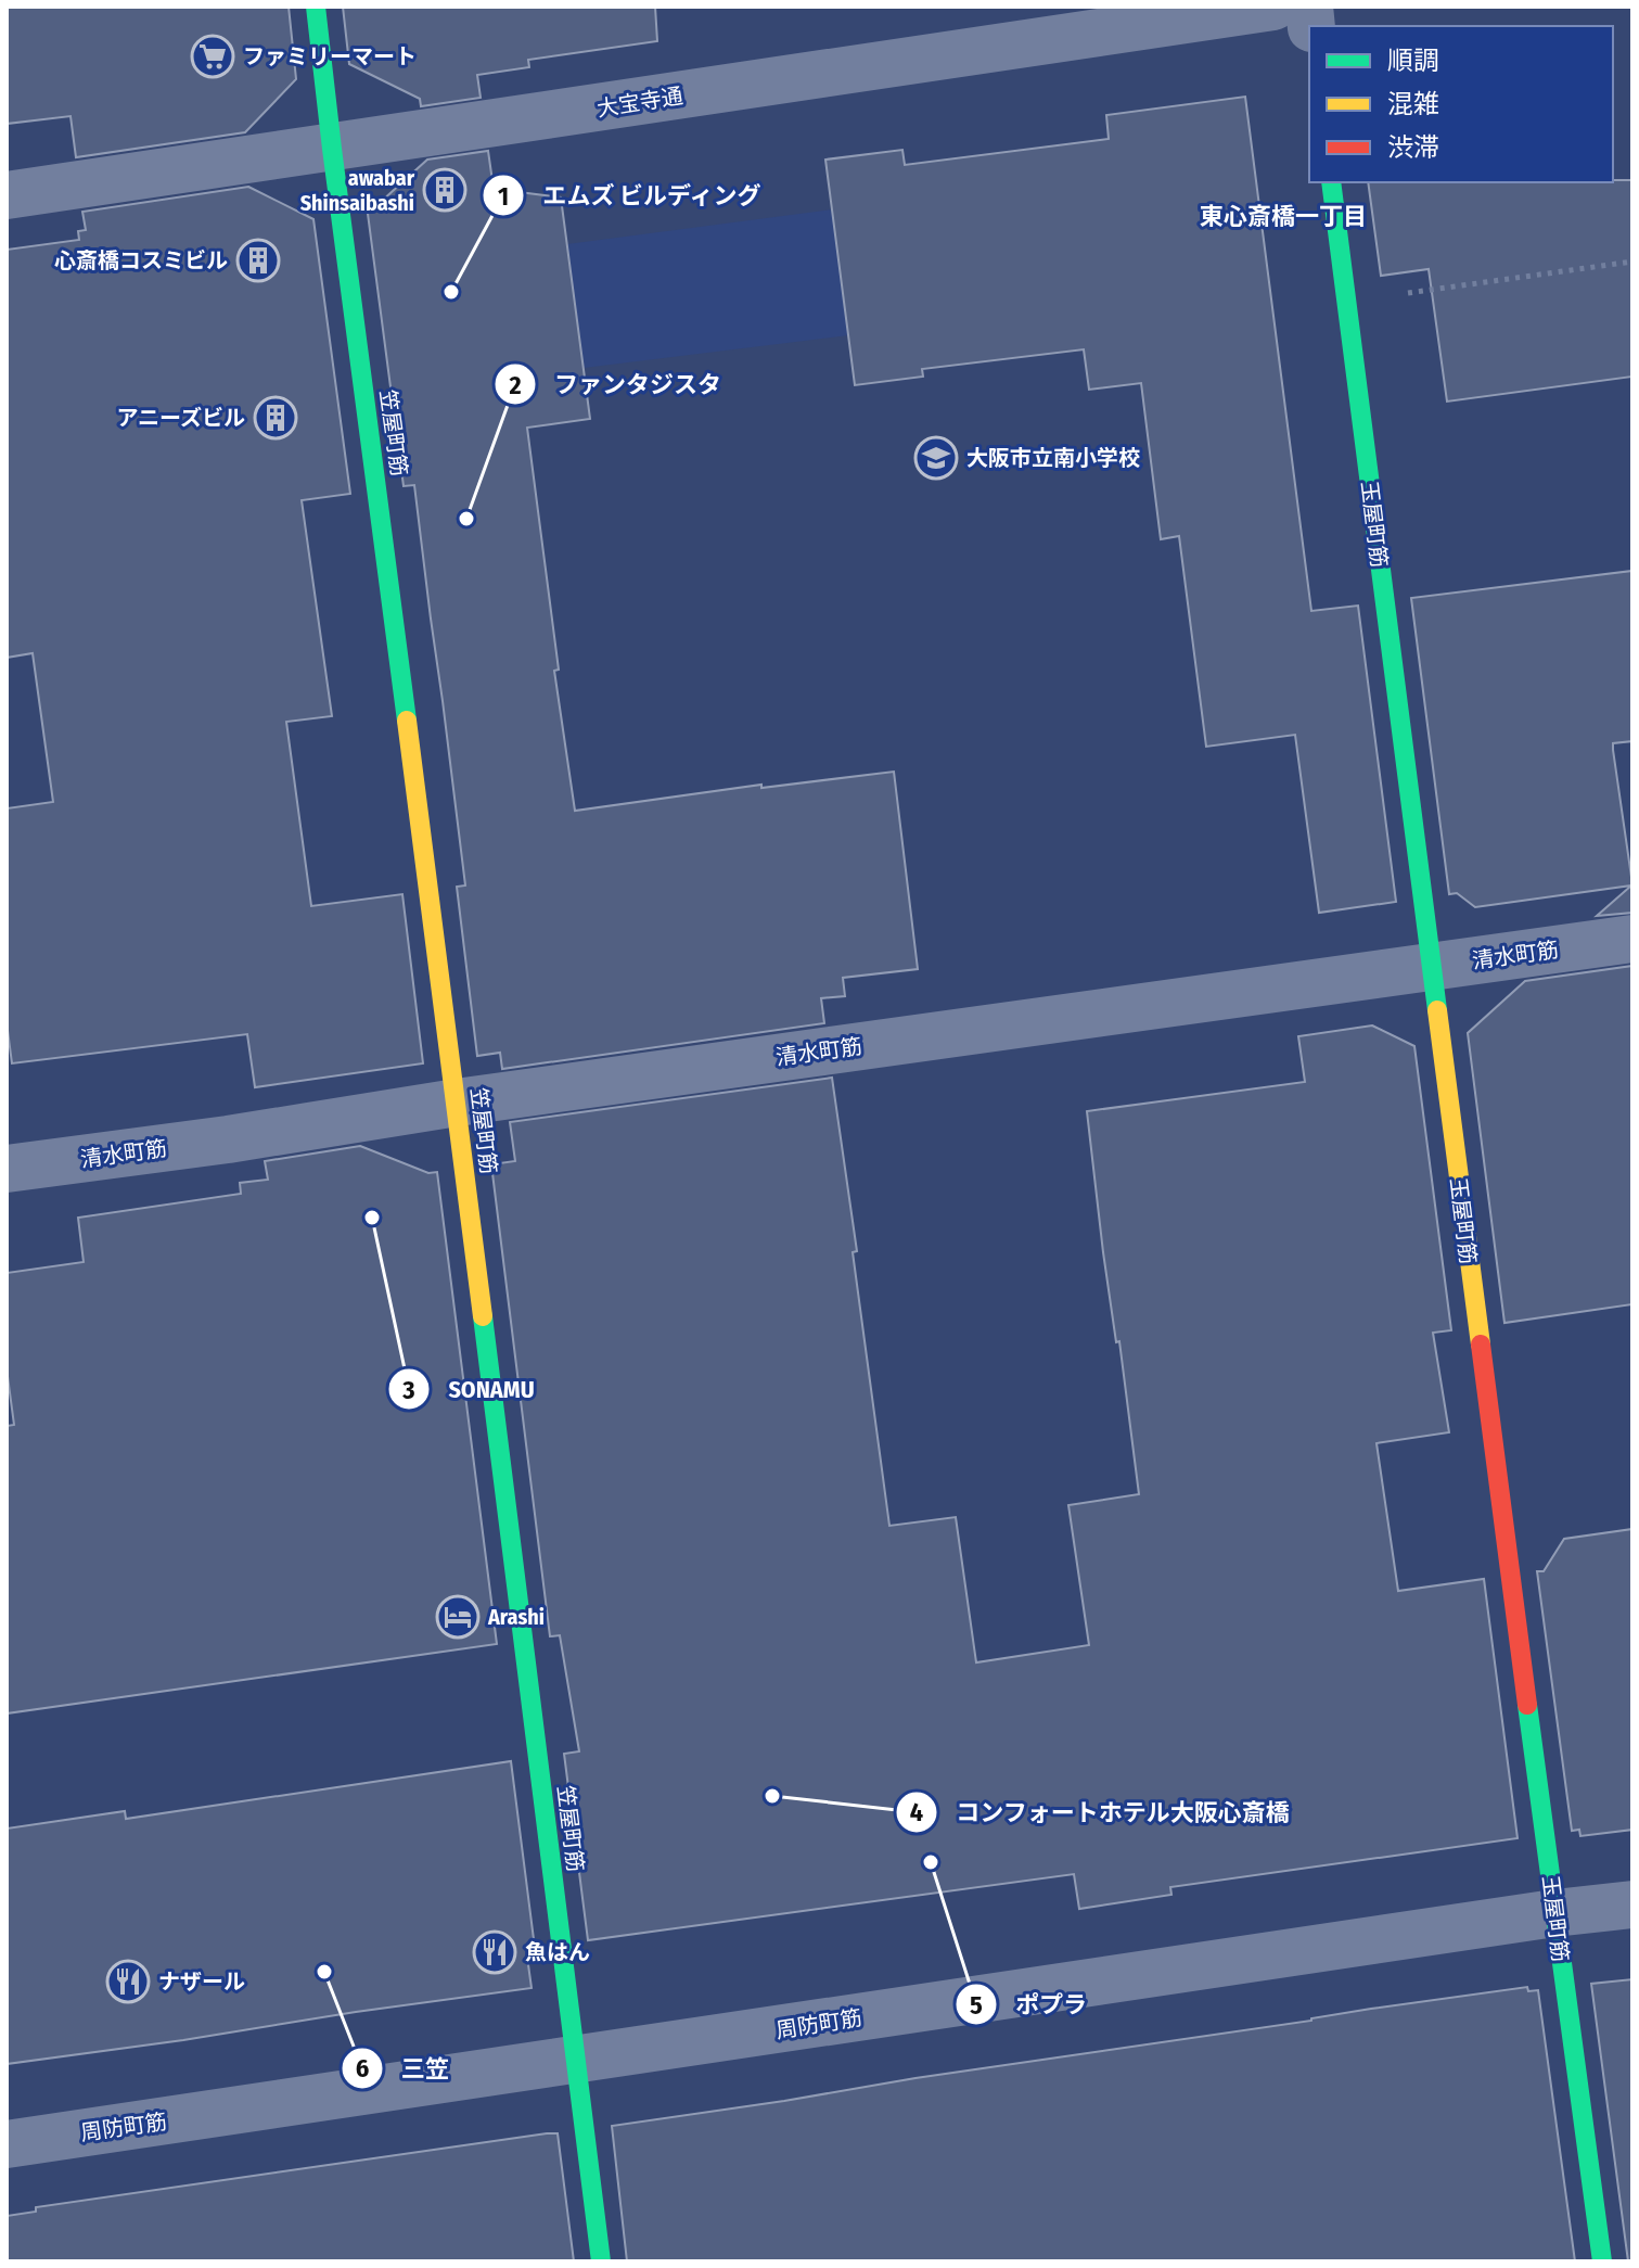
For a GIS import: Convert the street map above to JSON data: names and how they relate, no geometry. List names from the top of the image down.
{
  "streets": {
    "street": [
      "大宝寺通",
      "笠屋町筋",
      "玉屋町筋",
      "清水町筋",
      "周防町筋"
    ]
  },
  "crossings": [
    ["大宝寺通", "笠屋町筋"],
    ["笠屋町筋", "清水町筋"],
    ["笠屋町筋", "周防町筋"],
    ["玉屋町筋", "清水町筋"],
    ["玉屋町筋", "周防町筋"]
  ],
  "districts": ["東心斎橋一丁目"],
  "places": {
    "supermarket": ["ファミリーマート"],
    "building": ["awabar Shinsaibashi", "心斎橋コスミビル", "アニーズビル"],
    "other": [
      "エムズ ビルディング",
      "ファンタジスタ",
      "SONAMU",
      "コンフォートホテル大阪心斎橋",
      "ポプラ",
      "三笠"
    ],
    "school or university": ["大阪市立南小学校"],
    "hotel": ["Arashi"],
    "restaurant": ["魚はん", "ナザール"]
  },
  "legend": ["順調", "混雑", "渋滞"]
}
